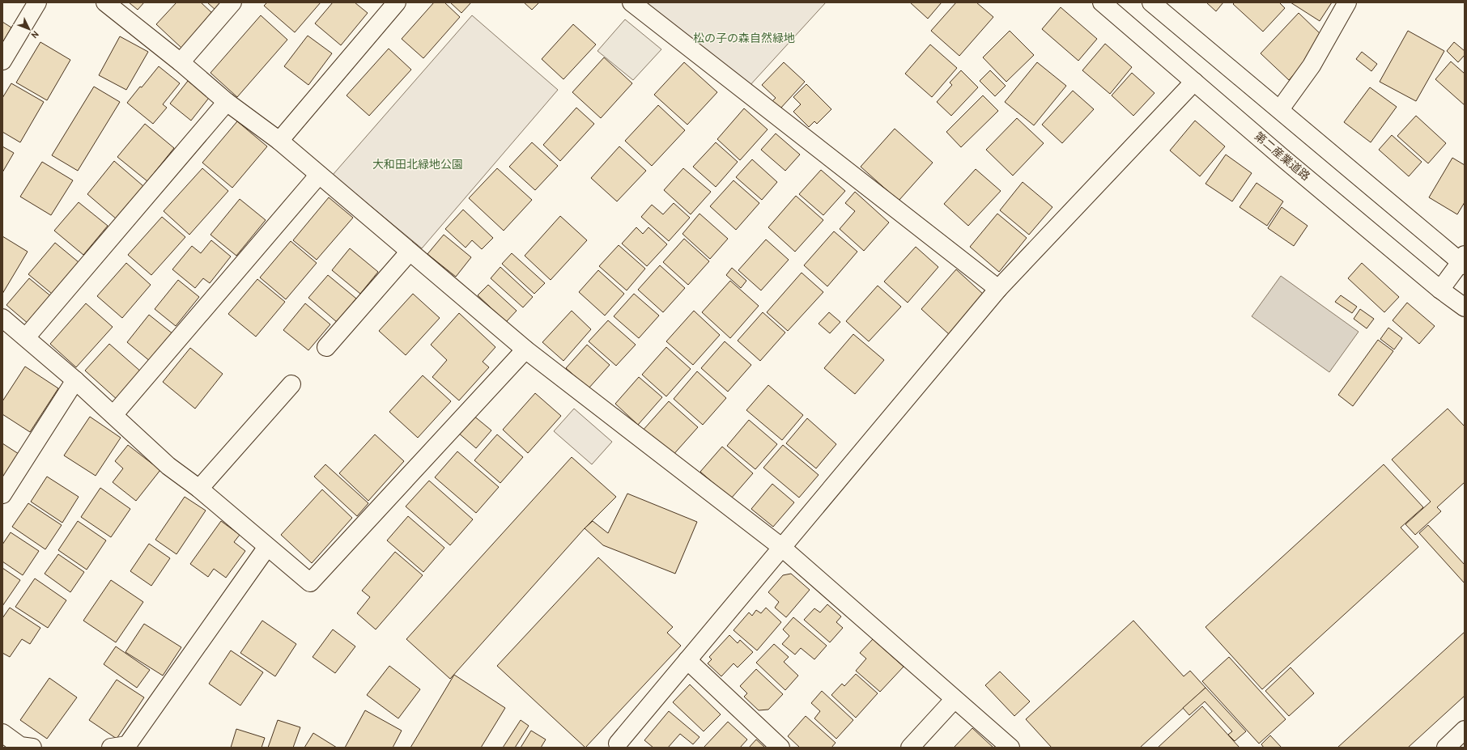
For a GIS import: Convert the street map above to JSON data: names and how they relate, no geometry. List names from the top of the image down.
{
  "streets": {
    "street": ["第二産業道路"]
  },
  "parks": ["松の子の森自然緑地", "大和田北緑地公園"],
  "north": "bottom right"
}
